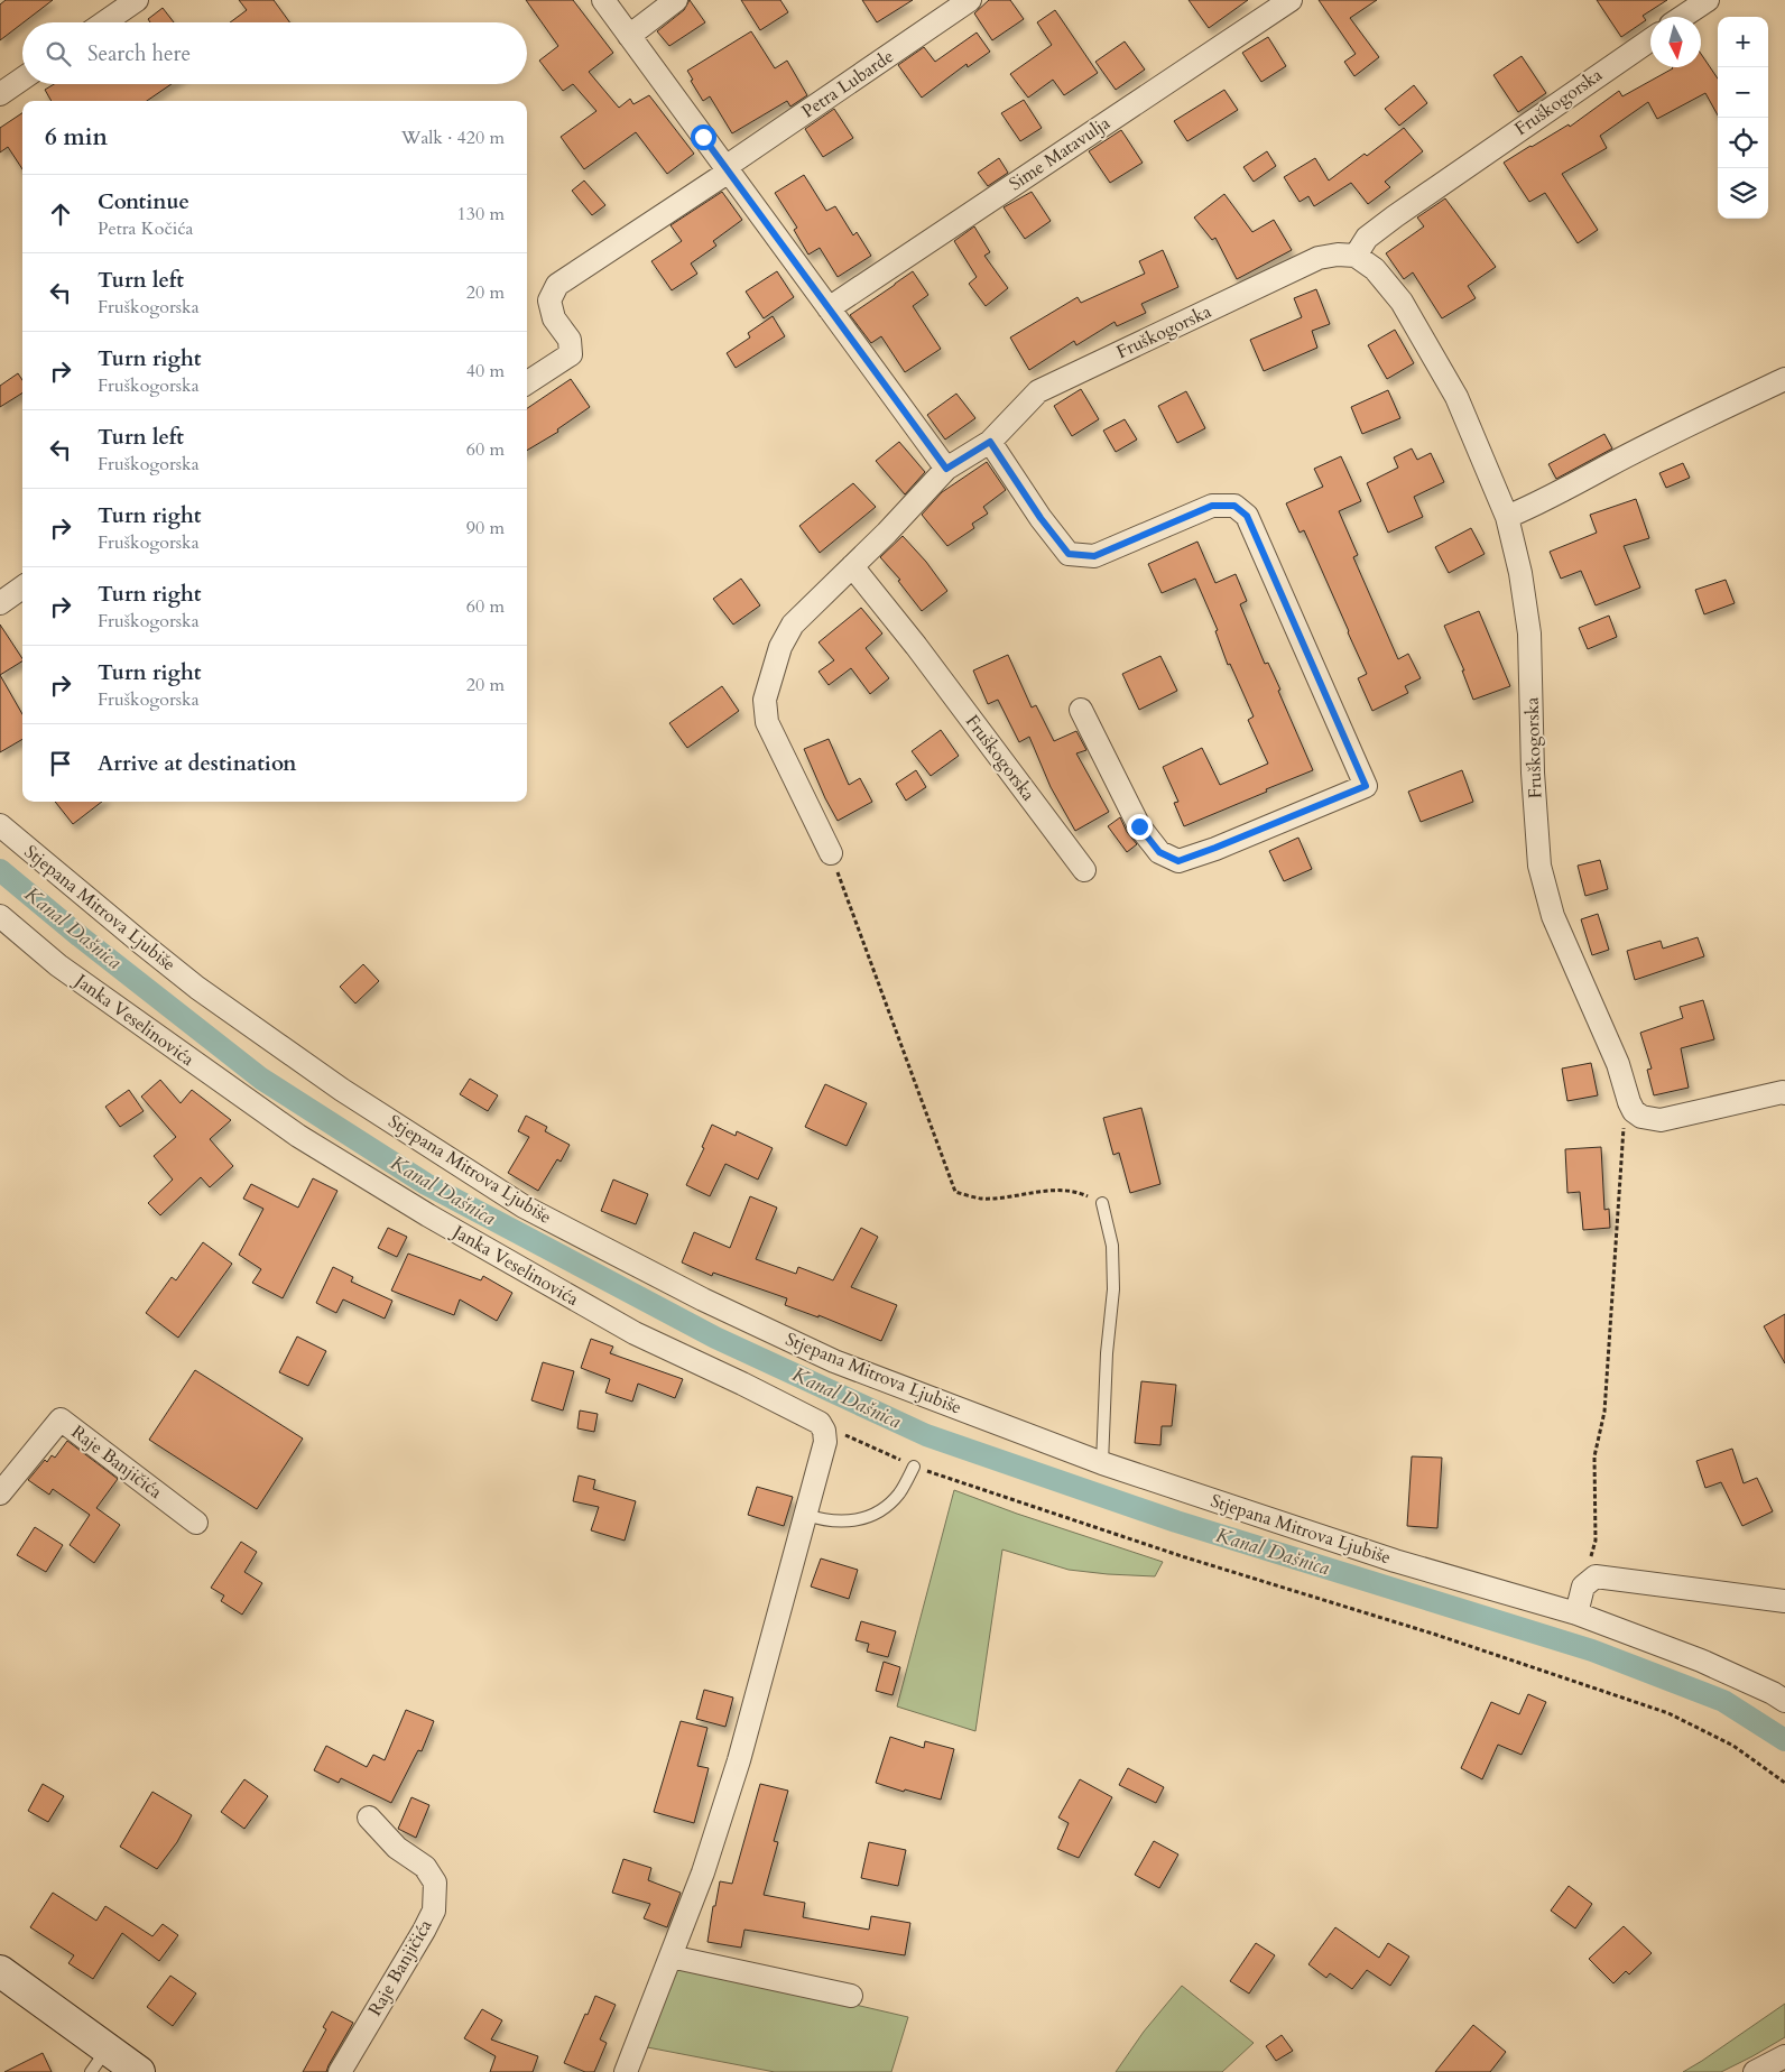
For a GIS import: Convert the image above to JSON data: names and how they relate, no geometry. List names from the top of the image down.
{
  "streets": {
    "street": [
      "Petra Lubarde",
      "Fruškogorska",
      "Sime Matavulja",
      "Stjepana Mitrova Ljubiše",
      "Janka Veselinovića",
      "Raje Banjičića"
    ]
  },
  "water": ["Kanal Dašnica"],
  "north": "bottom",
  "page": {
    "map_buttons": ["+", "−"],
    "search": "Search here",
    "heading": ["6 min", "Walk · 420 m"],
    "list": [
      ["Continue", "Petra Kočića", "130 m"],
      ["Turn left", "Fruškogorska", "20 m"],
      ["Turn right", "Fruškogorska", "40 m"],
      ["Turn left", "Fruškogorska", "60 m"],
      ["Turn right", "Fruškogorska", "90 m"],
      ["Turn right", "Fruškogorska", "60 m"],
      ["Turn right", "Fruškogorska", "20 m"],
      "Arrive at destination"
    ]
  }
}
